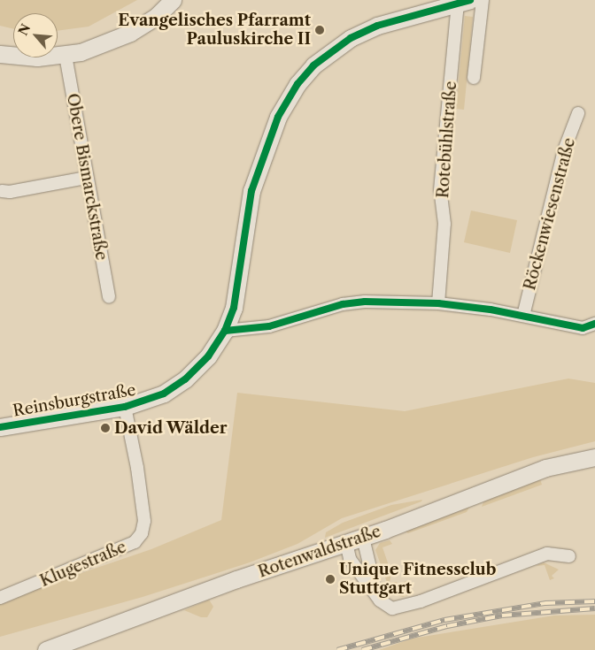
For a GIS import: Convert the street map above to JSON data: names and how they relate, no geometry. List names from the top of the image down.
{
  "streets": {
    "main road": ["Reinsburgstraße", "Rotenwaldstraße"],
    "street": [
      "Rotebühlstraße",
      "Obere Bismarckstraße",
      "Röckenwiesenstraße",
      "Klugestraße"
    ]
  },
  "crossings": [
    ["Rotebühlstraße", "Reinsburgstraße"],
    ["Reinsburgstraße", "Klugestraße"]
  ],
  "places": ["Evangelisches Pfarramt Pauluskirche II", "David Wälder", "Unique Fitnessclub Stuttgart"],
  "north": "top left"
}
